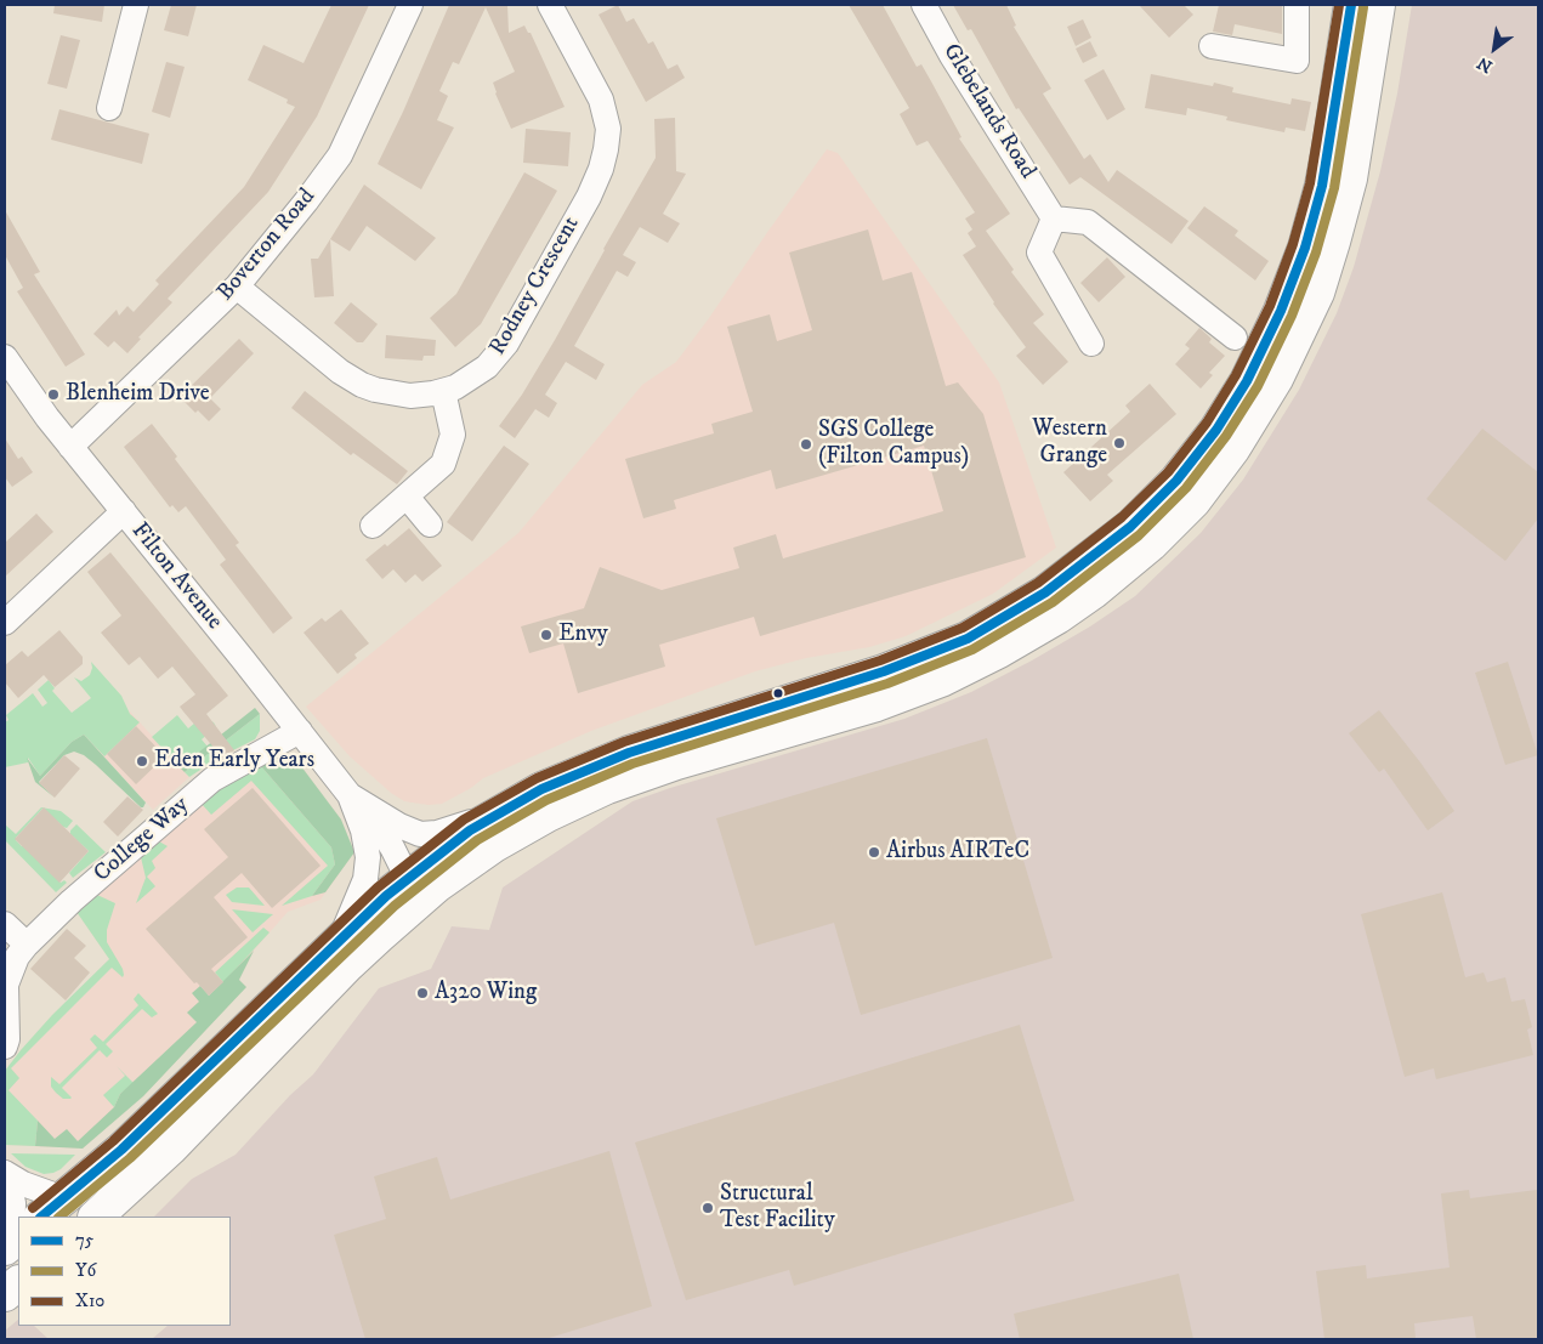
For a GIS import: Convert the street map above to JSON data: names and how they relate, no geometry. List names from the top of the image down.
{
  "streets": {
    "street": [
      "Glebelands Road",
      "Boverton Road",
      "Rodney Crescent",
      "Filton Avenue",
      "College Way"
    ]
  },
  "crossings": [
    ["Boverton Road", "Rodney Crescent"],
    ["Boverton Road", "Filton Avenue"],
    ["Filton Avenue", "College Way"]
  ],
  "places": [
    "Blenheim Drive",
    "Western Grange",
    "SGS College (Filton Campus)",
    "Envy",
    "Eden Early Years",
    "Airbus AIRTeC",
    "A320 Wing",
    "Structural Test Facility"
  ],
  "lines": ["transit line 75", "transit line X10", "transit line Y6"],
  "legend": ["75", "Y6", "X10"],
  "north": "bottom left"
}
